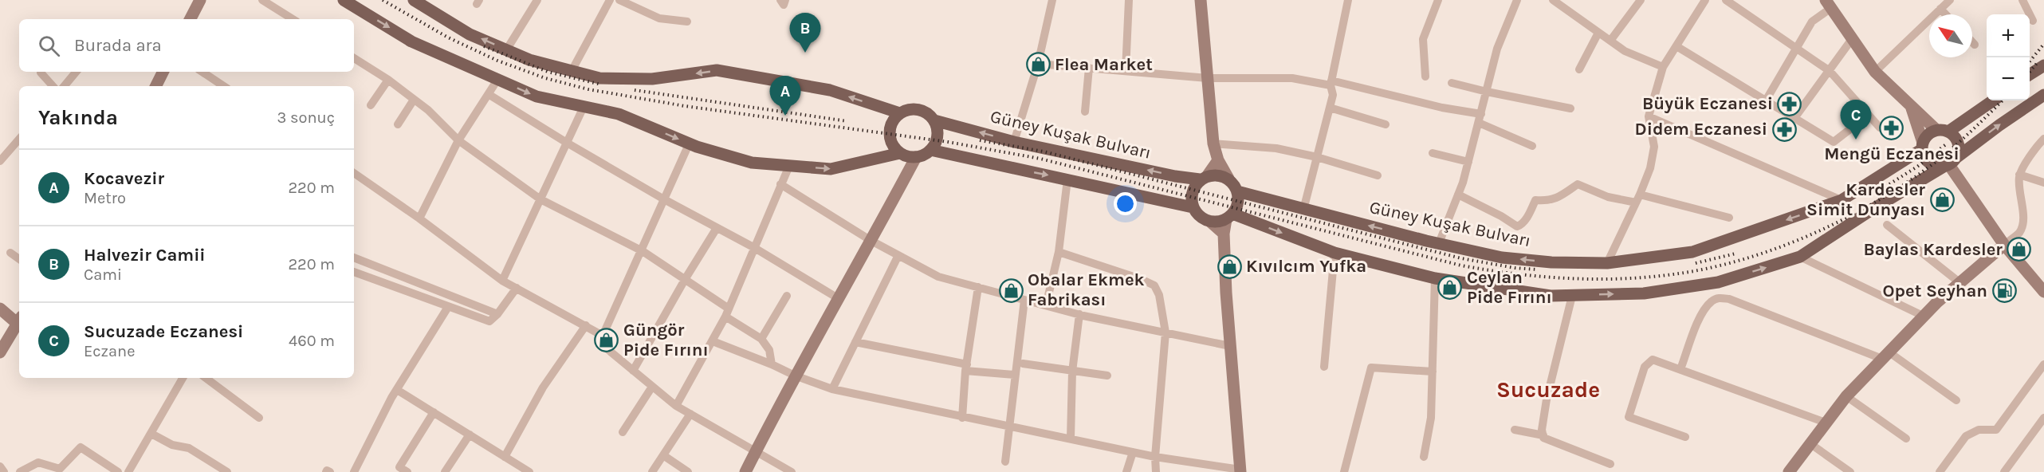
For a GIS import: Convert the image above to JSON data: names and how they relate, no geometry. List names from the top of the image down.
{
  "streets": {
    "main road": ["Güney Kuşak Bulvarı"]
  },
  "districts": ["Sucuzade"],
  "places": {
    "shop": [
      "Flea Market",
      "Kardesler Simit Dunyası",
      "Baylas Kardesler",
      "Kıvılcım Yufka",
      "Ceylan Pide Fırını",
      "Obalar Ekmek Fabrikası",
      "Güngör Pide Fırını"
    ],
    "pharmacy": ["Büyük Eczanesi", "Mengü Eczanesi", "Didem Eczanesi"],
    "fuel station": ["Opet Seyhan"]
  },
  "north": "top left",
  "page": {
    "pins": ["B", "A", "C"],
    "map_buttons": ["+", "−"],
    "search": "Burada ara",
    "heading": ["Yakında", "3 sonuç"],
    "list": [
      {
        "mark": "A",
        "name": "Kocavezir",
        "note": "Metro",
        "value": "220 m"
      },
      {
        "mark": "B",
        "name": "Halvezir Camii",
        "note": "Cami",
        "value": "220 m"
      },
      {
        "mark": "C",
        "name": "Sucuzade Eczanesi",
        "note": "Eczane",
        "value": "460 m"
      }
    ]
  }
}
